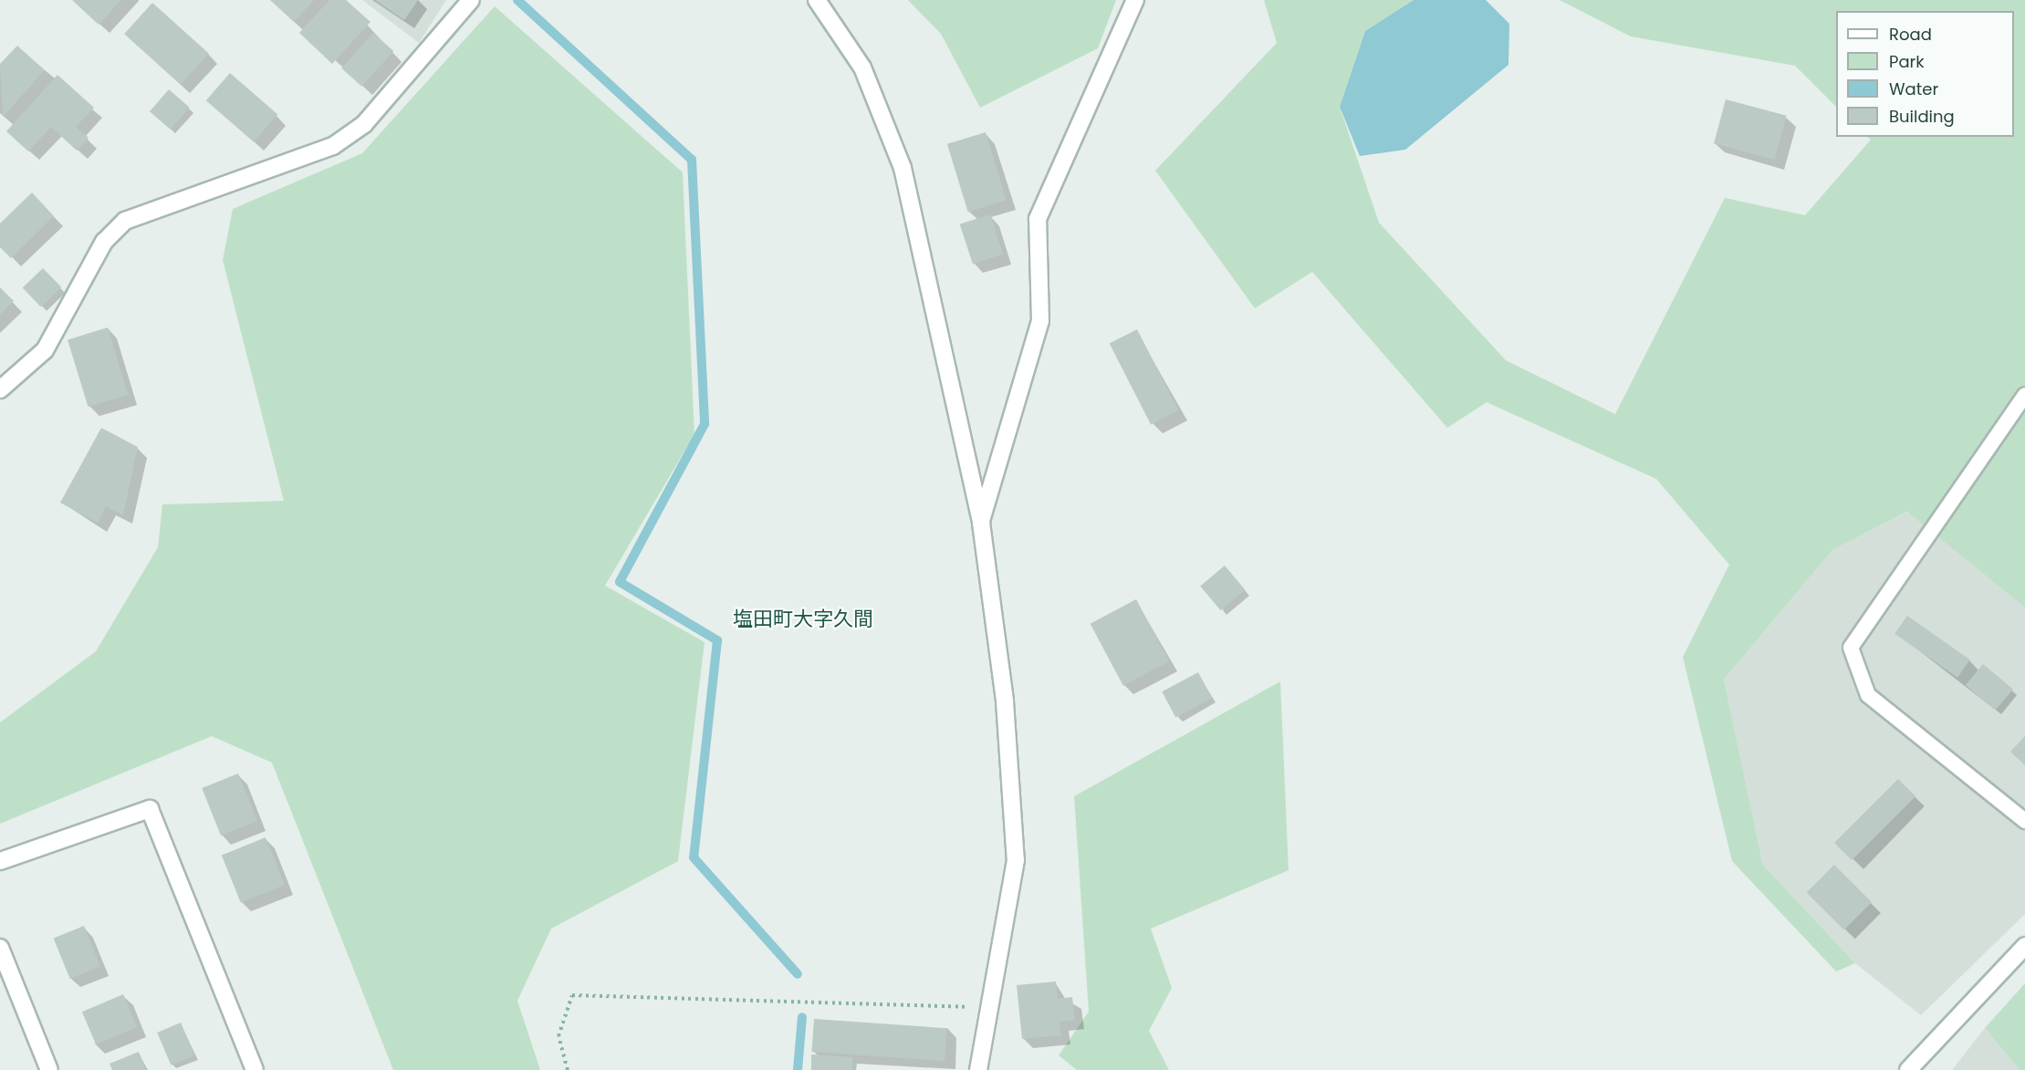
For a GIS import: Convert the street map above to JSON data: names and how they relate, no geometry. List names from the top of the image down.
{
  "districts": ["塩田町大字久間"],
  "legend": [
    "Road",
    "Park",
    "Water",
    "Building"
  ]
}
